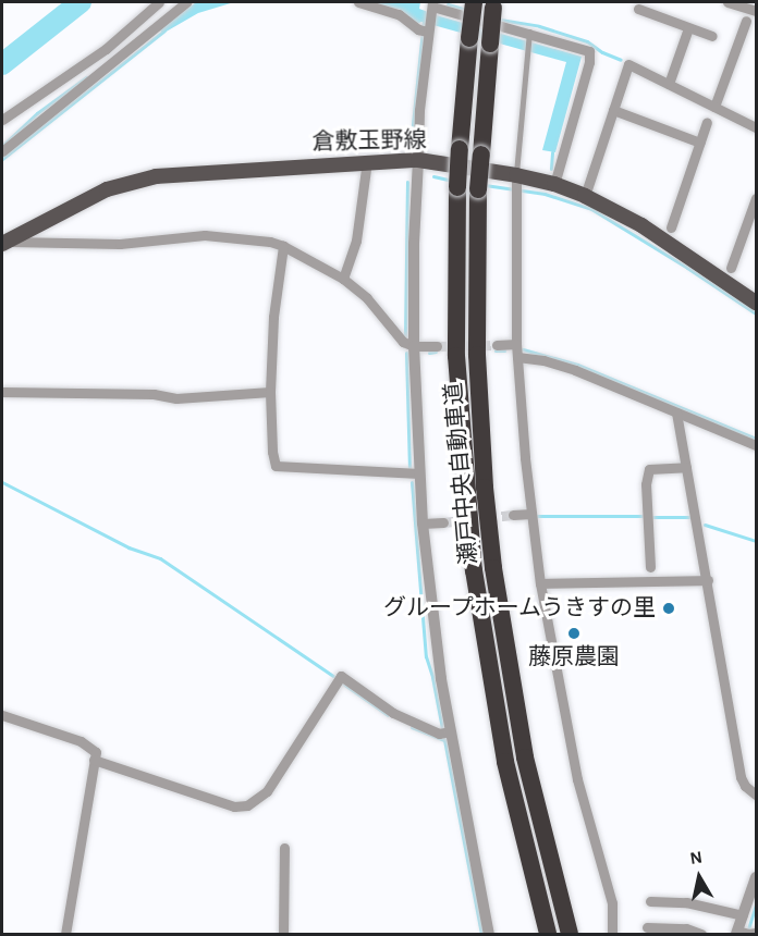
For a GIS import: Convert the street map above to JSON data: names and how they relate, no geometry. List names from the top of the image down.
{
  "streets": {
    "highway": ["瀬戸中央自動車道"],
    "main road": ["倉敷玉野線"]
  },
  "places": ["グループホームうきすの里", "藤原農園"],
  "north": "top"
}
